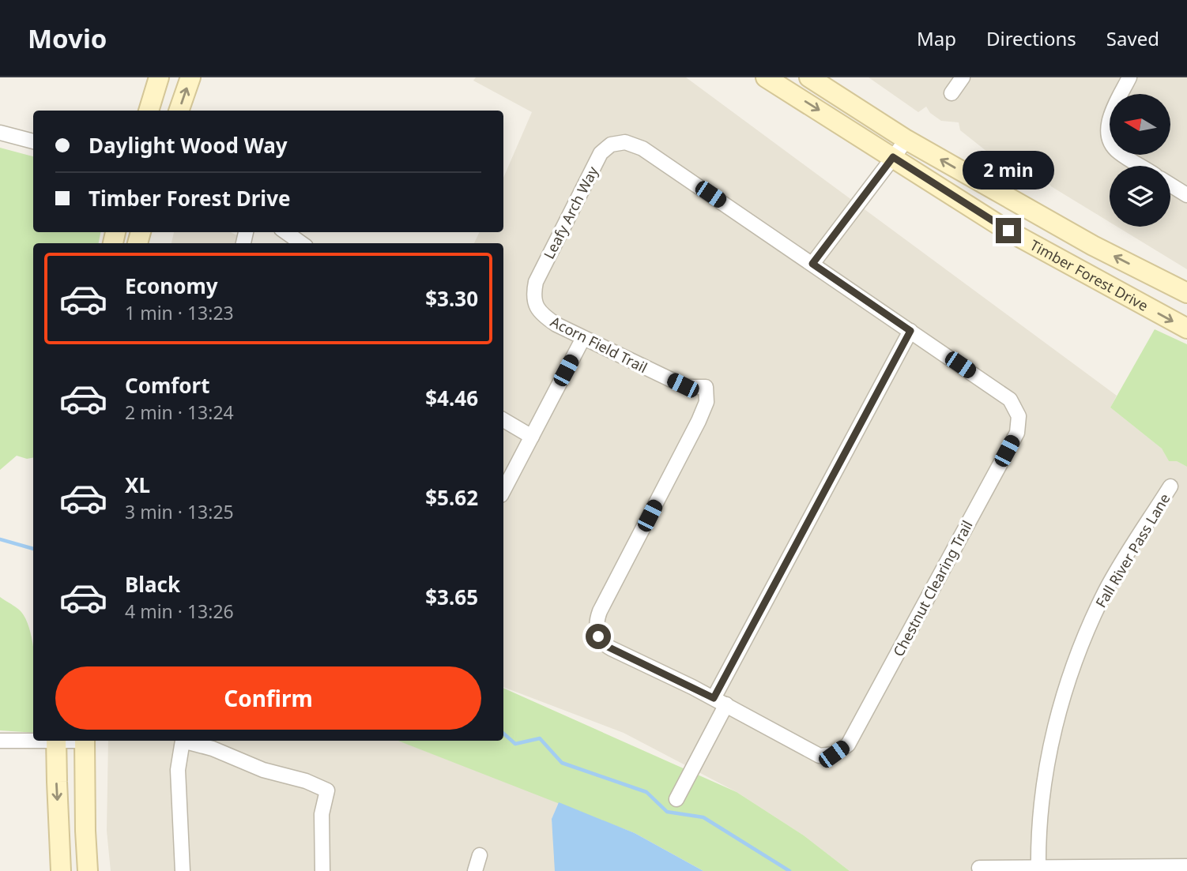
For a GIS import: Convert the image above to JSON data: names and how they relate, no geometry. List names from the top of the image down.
{
  "streets": {
    "main road": ["Timber Forest Drive"],
    "street": [
      "Leafy Arch Way",
      "Acorn Field Trail",
      "Fall River Pass Lane",
      "Chestnut Clearing Trail"
    ]
  },
  "crossings": [
    ["Leafy Arch Way", "Acorn Field Trail"],
    ["Acorn Field Trail", "Chestnut Clearing Trail"]
  ],
  "north": "left",
  "page": {
    "header": "Movio",
    "nav": ["Map", "Directions", "Saved"],
    "banner": ["Daylight Wood Way", "Timber Forest Drive"],
    "bubble": "2 min",
    "list": [
      {
        "name": "Economy",
        "note": "1 min · 13:23",
        "value": "$3.30"
      },
      {
        "name": "Comfort",
        "note": "2 min · 13:24",
        "value": "$4.46"
      },
      {
        "name": "XL",
        "note": "3 min · 13:25",
        "value": "$5.62"
      },
      {
        "name": "Black",
        "note": "4 min · 13:26",
        "value": "$3.65"
      }
    ],
    "buttons": "Confirm"
  }
}
